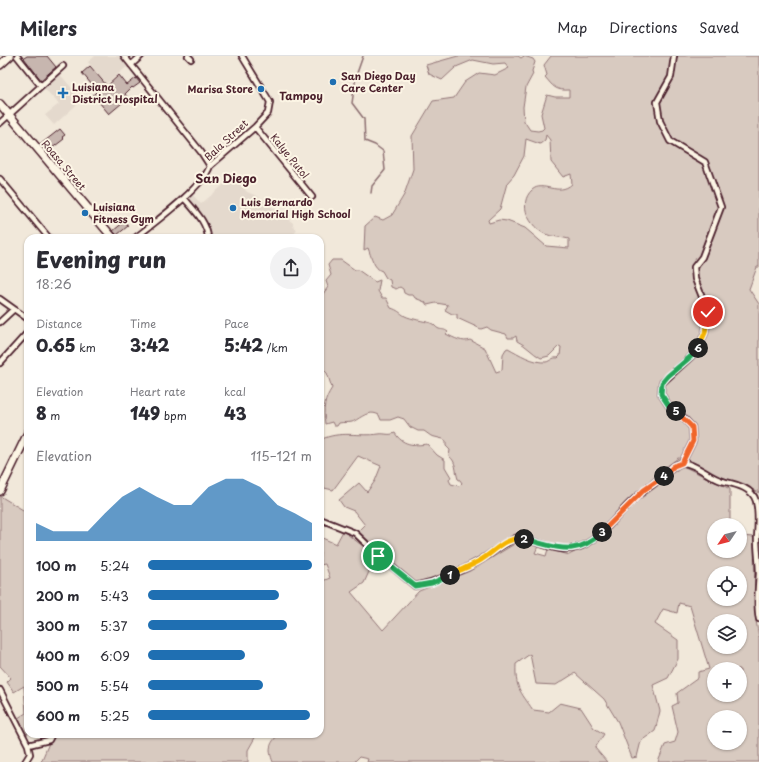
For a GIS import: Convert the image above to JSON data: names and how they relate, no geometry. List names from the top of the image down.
{
  "streets": {
    "main road": ["Roasa Street"],
    "street": ["Bala Street", "Kalye Putol"]
  },
  "crossings": [
    ["Bala Street", "Kalye Putol"]
  ],
  "districts": ["Tampoy", "San Diego"],
  "places": {
    "other": [
      "San Diego Day Care Center",
      "Marisa Store",
      "Luis Bernardo Memorial High School",
      "Luisiana Fitness Gym"
    ],
    "health": ["Luisiana District Hospital"]
  },
  "north": "bottom left",
  "page": {
    "header": "Milers",
    "nav": ["Map", "Directions", "Saved"],
    "heading": ["Evening run", "18:26"],
    "stats": [
      ["Distance", "0.65 km"],
      ["Time", "3:42"],
      ["Pace", "5:42 /km"],
      ["Elevation", "8 m"],
      ["Heart rate", "149 bpm"],
      ["kcal", "43"]
    ],
    "pins": [
      "6",
      "5",
      "4",
      "3",
      "2",
      "1"
    ],
    "chart": ["Elevation", "115–121 m"],
    "map_buttons": ["+", "−"],
    "list": [
      {
        "name": "100 m",
        "note": "5:24"
      },
      {
        "name": "200 m",
        "note": "5:43"
      },
      {
        "name": "300 m",
        "note": "5:37"
      },
      {
        "name": "400 m",
        "note": "6:09"
      },
      {
        "name": "500 m",
        "note": "5:54"
      },
      {
        "name": "600 m",
        "note": "5:25"
      }
    ]
  }
}
